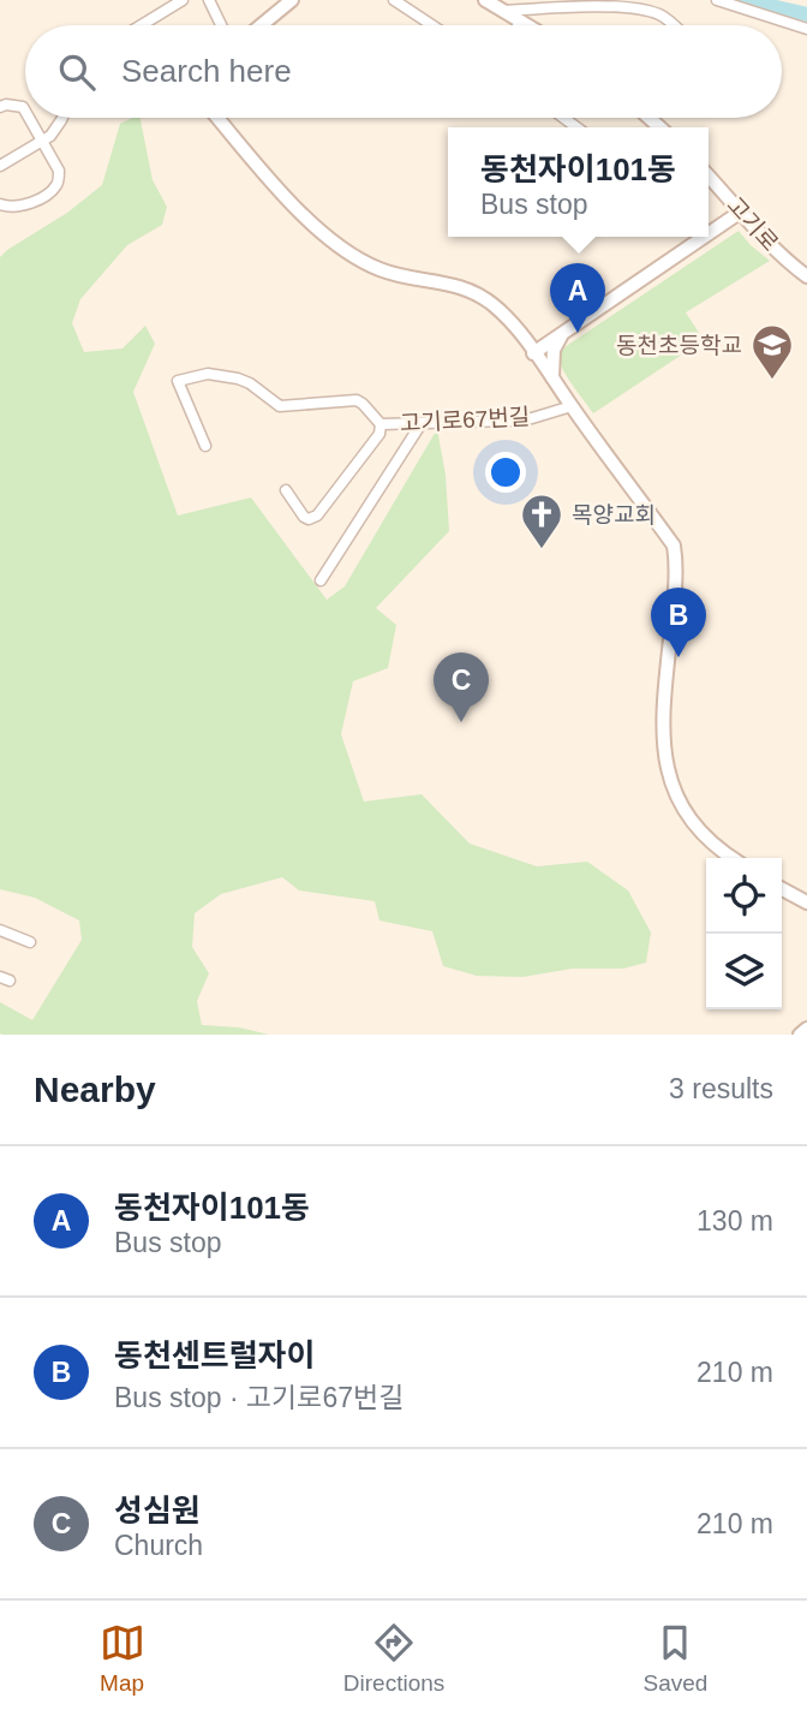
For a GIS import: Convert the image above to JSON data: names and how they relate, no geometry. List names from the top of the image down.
{
  "streets": {
    "street": ["고기로", "고기로67번길"]
  },
  "places": {
    "school or university": ["동천초등학교"],
    "church": ["목양교회"]
  },
  "page": {
    "search": "Search here",
    "popup": ["동천자이101동", "Bus stop"],
    "pins": ["A", "B", "C"],
    "heading": ["Nearby", "3 results"],
    "list": [
      {
        "mark": "A",
        "name": "동천자이101동",
        "note": "Bus stop",
        "value": "130 m"
      },
      {
        "mark": "B",
        "name": "동천센트럴자이",
        "note": "Bus stop · 고기로67번길",
        "value": "210 m"
      },
      {
        "mark": "C",
        "name": "성심원",
        "note": "Church",
        "value": "210 m"
      }
    ],
    "nav": ["Map", "Directions", "Saved"]
  }
}
